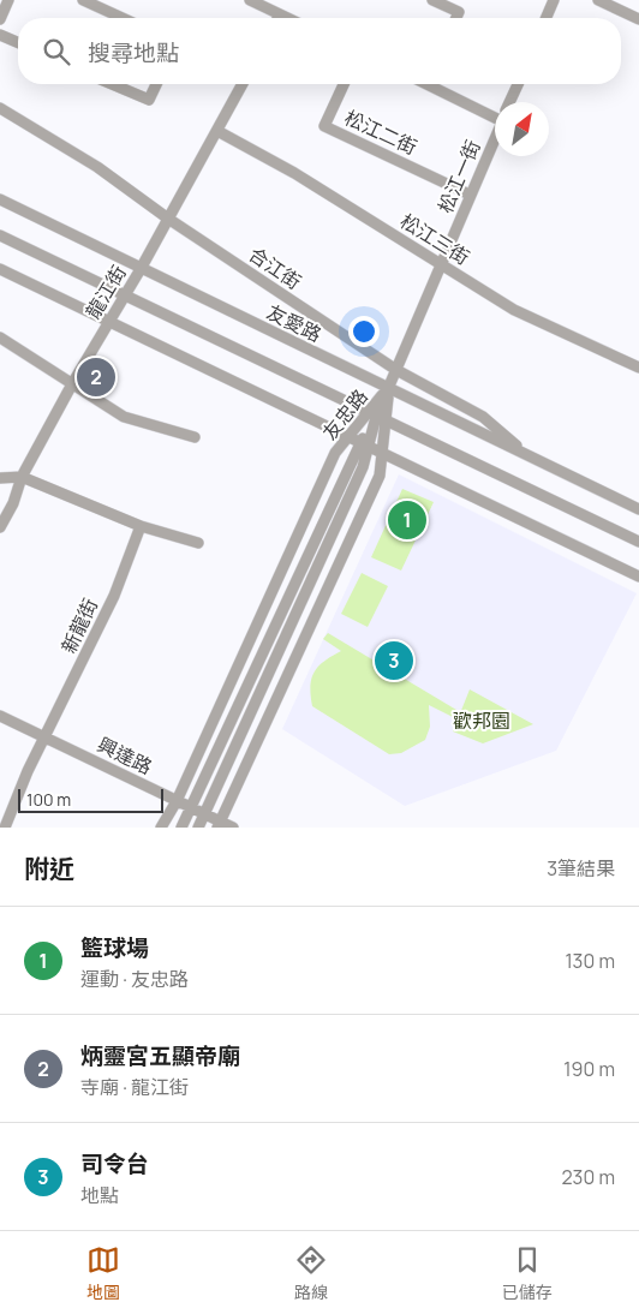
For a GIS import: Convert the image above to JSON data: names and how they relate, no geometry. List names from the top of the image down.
{
  "streets": {
    "street": [
      "松江二街",
      "松江一街",
      "松江三街",
      "合江街",
      "龍江街",
      "友愛路",
      "友忠路",
      "新龍街",
      "興達路"
    ]
  },
  "crossings": [
    ["松江二街", "松江一街"],
    ["松江一街", "松江三街"],
    ["松江一街", "合江街"],
    ["松江一街", "友愛路"],
    ["松江一街", "友忠路"],
    ["松江三街", "龍江街"],
    ["合江街", "龍江街"],
    ["合江街", "友愛路"],
    ["龍江街", "友愛路"],
    ["友忠路", "興達路"],
    ["新龍街", "興達路"]
  ],
  "parks": ["歡邦園"],
  "scale_bar": "100 m",
  "north": "top right",
  "page": {
    "search": "搜尋地點",
    "pins": ["2", "1", "3"],
    "scale": "100 m",
    "heading": ["附近", "3筆結果"],
    "list": [
      {
        "mark": "1",
        "name": "籃球場",
        "note": "運動 · 友忠路",
        "value": "130 m"
      },
      {
        "mark": "2",
        "name": "炳靈宮五顯帝廟",
        "note": "寺廟 · 龍江街",
        "value": "190 m"
      },
      {
        "mark": "3",
        "name": "司令台",
        "note": "地點",
        "value": "230 m"
      }
    ],
    "nav": ["地圖", "路線", "已儲存"]
  }
}
